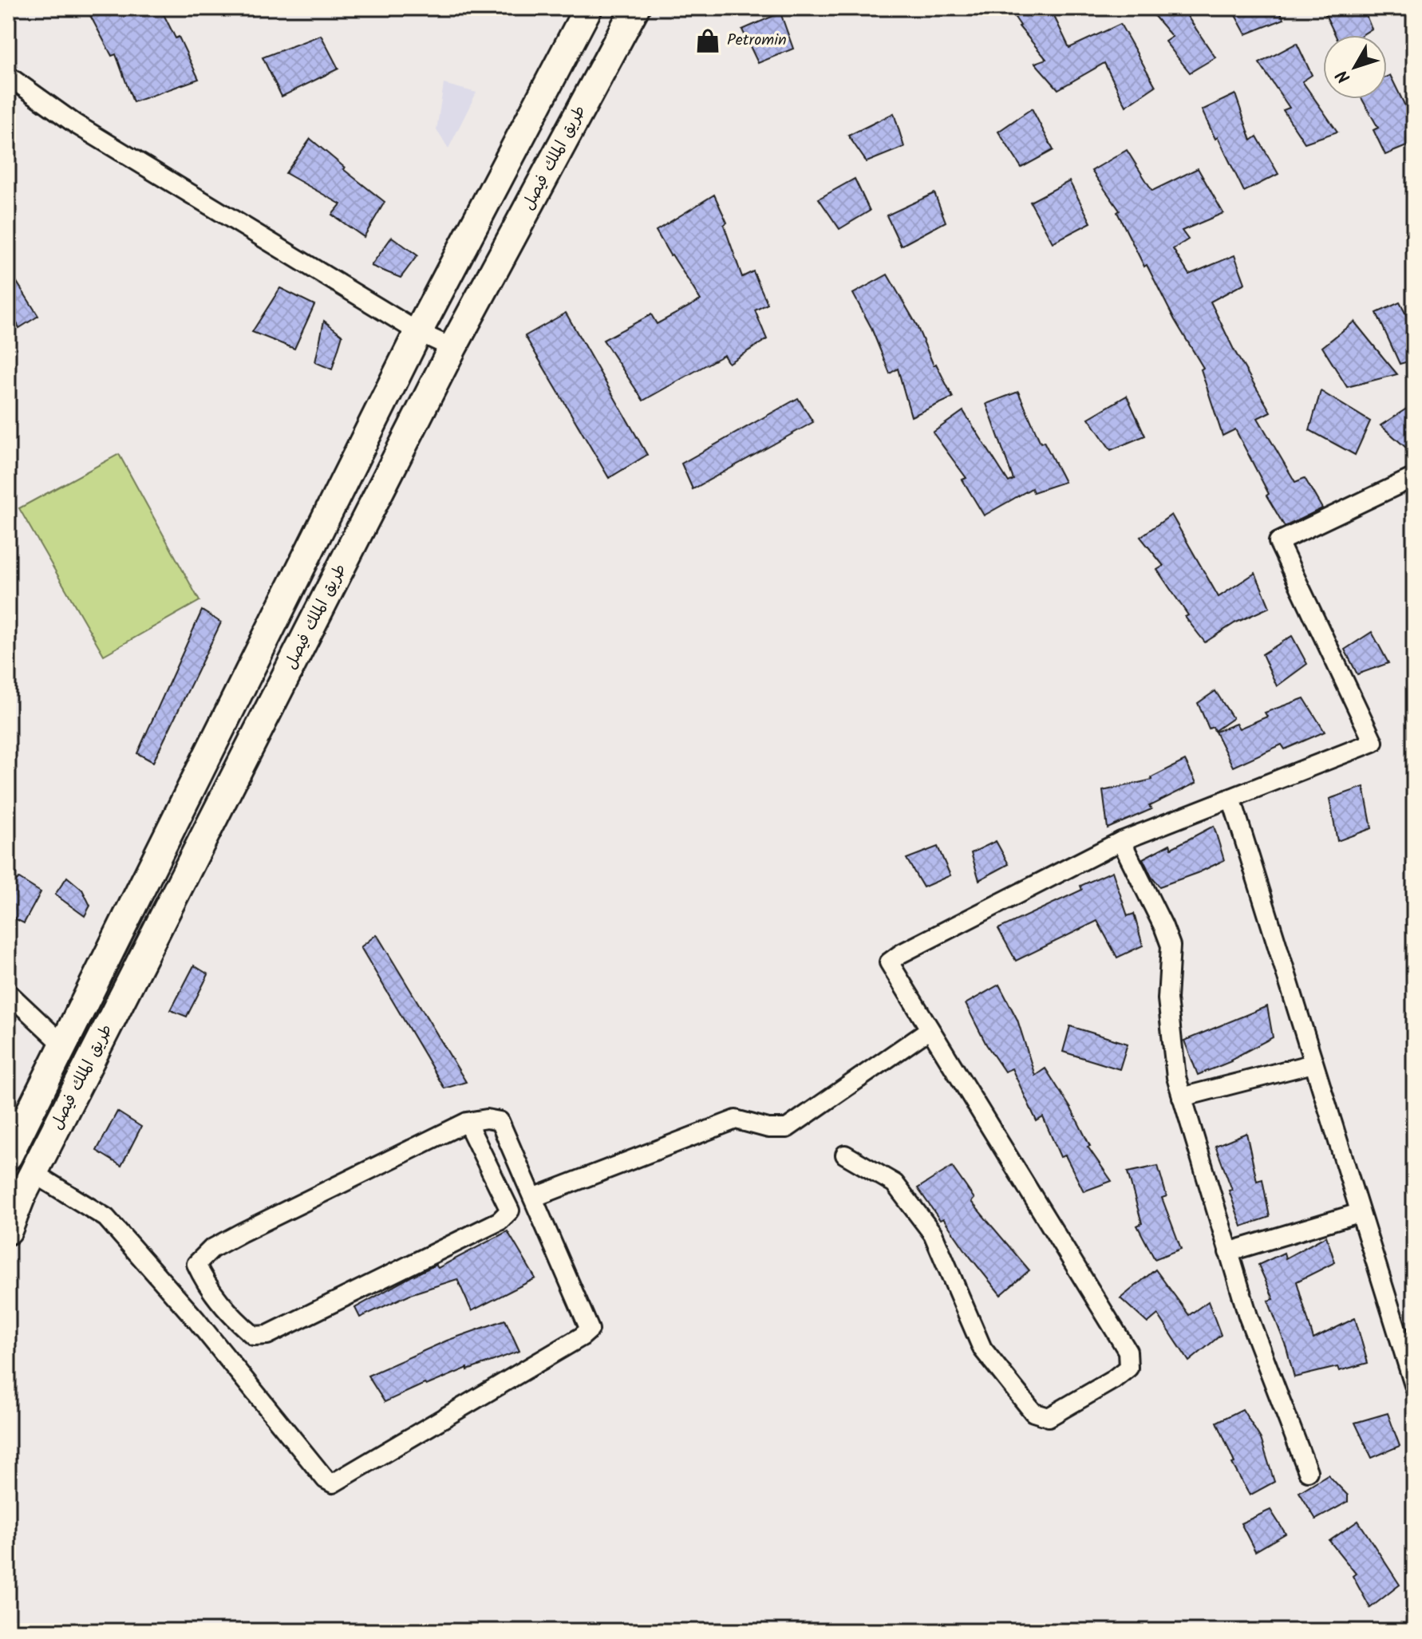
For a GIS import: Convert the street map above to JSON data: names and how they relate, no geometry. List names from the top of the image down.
{
  "streets": {
    "main road": ["طريق الملك فيصل"]
  },
  "places": {
    "shop": ["Petromin"]
  },
  "north": "bottom left"
}
